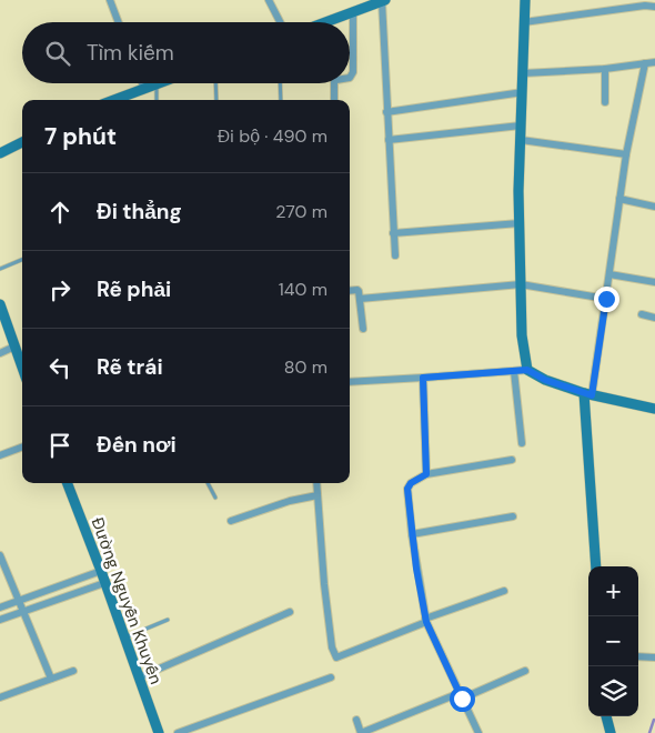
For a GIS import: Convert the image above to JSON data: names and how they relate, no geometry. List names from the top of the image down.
{
  "streets": {
    "street": ["Đường Nguyễn Khuyến"]
  },
  "page": {
    "search": "Tìm kiếm",
    "heading": ["7 phút", "Đi bộ · 490 m"],
    "list": [
      ["Đi thẳng", "270 m"],
      ["Rẽ phải", "140 m"],
      ["Rẽ trái", "80 m"],
      "Đến nơi"
    ],
    "map_buttons": ["+", "−"]
  }
}
